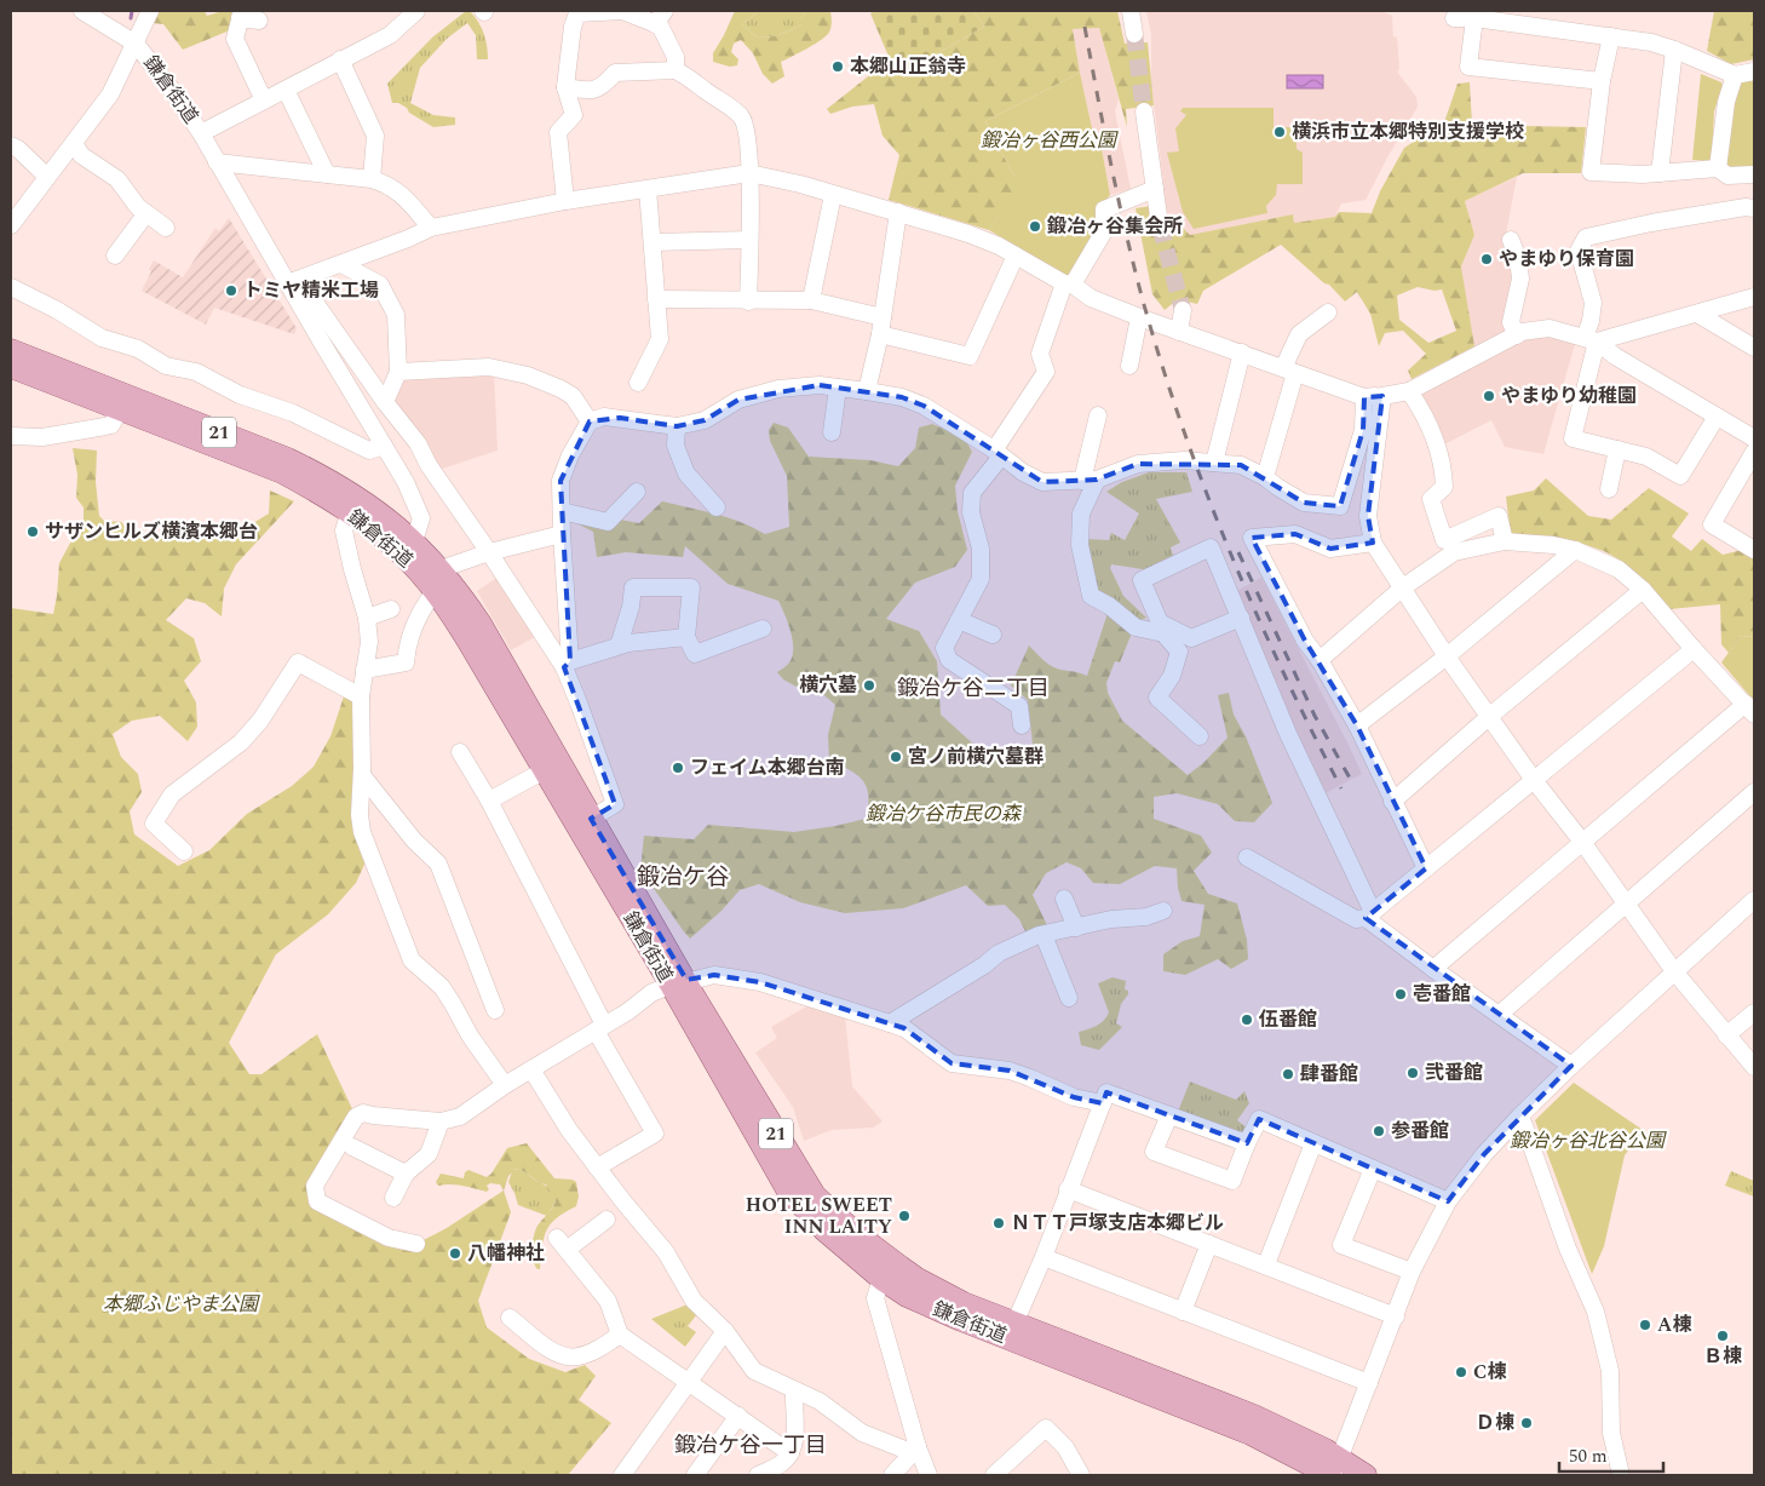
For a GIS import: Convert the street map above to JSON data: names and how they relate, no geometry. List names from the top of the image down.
{
  "streets": {
    "main road": ["鎌倉街道", "21"]
  },
  "districts": ["鍛冶ケ谷二丁目", "鍛冶ケ谷", "鍛冶ケ谷一丁目"],
  "parks": [
    "鍛冶ヶ谷西公園",
    "鍛冶ケ谷市民の森",
    "鍛冶ヶ谷北谷公園",
    "本郷ふじやま公園"
  ],
  "places": [
    "本郷山正翁寺",
    "横浜市立本郷特別支援学校",
    "鍛冶ヶ谷集会所",
    "やまゆり保育園",
    "トミヤ精米工場",
    "やまゆり幼稚園",
    "サザンヒルズ横濱本郷台",
    "横穴墓",
    "宮ノ前横穴墓群",
    "フェイム本郷台南",
    "壱番館",
    "伍番館",
    "弐番館",
    "肆番館",
    "参番館",
    "HOTEL SWEET INN LAITY",
    "ＮＴＴ戸塚支店本郷ビル",
    "八幡神社",
    "A棟",
    "Ｂ棟",
    "C棟",
    "Ｄ棟"
  ],
  "scale_bar": "50 m"
}
